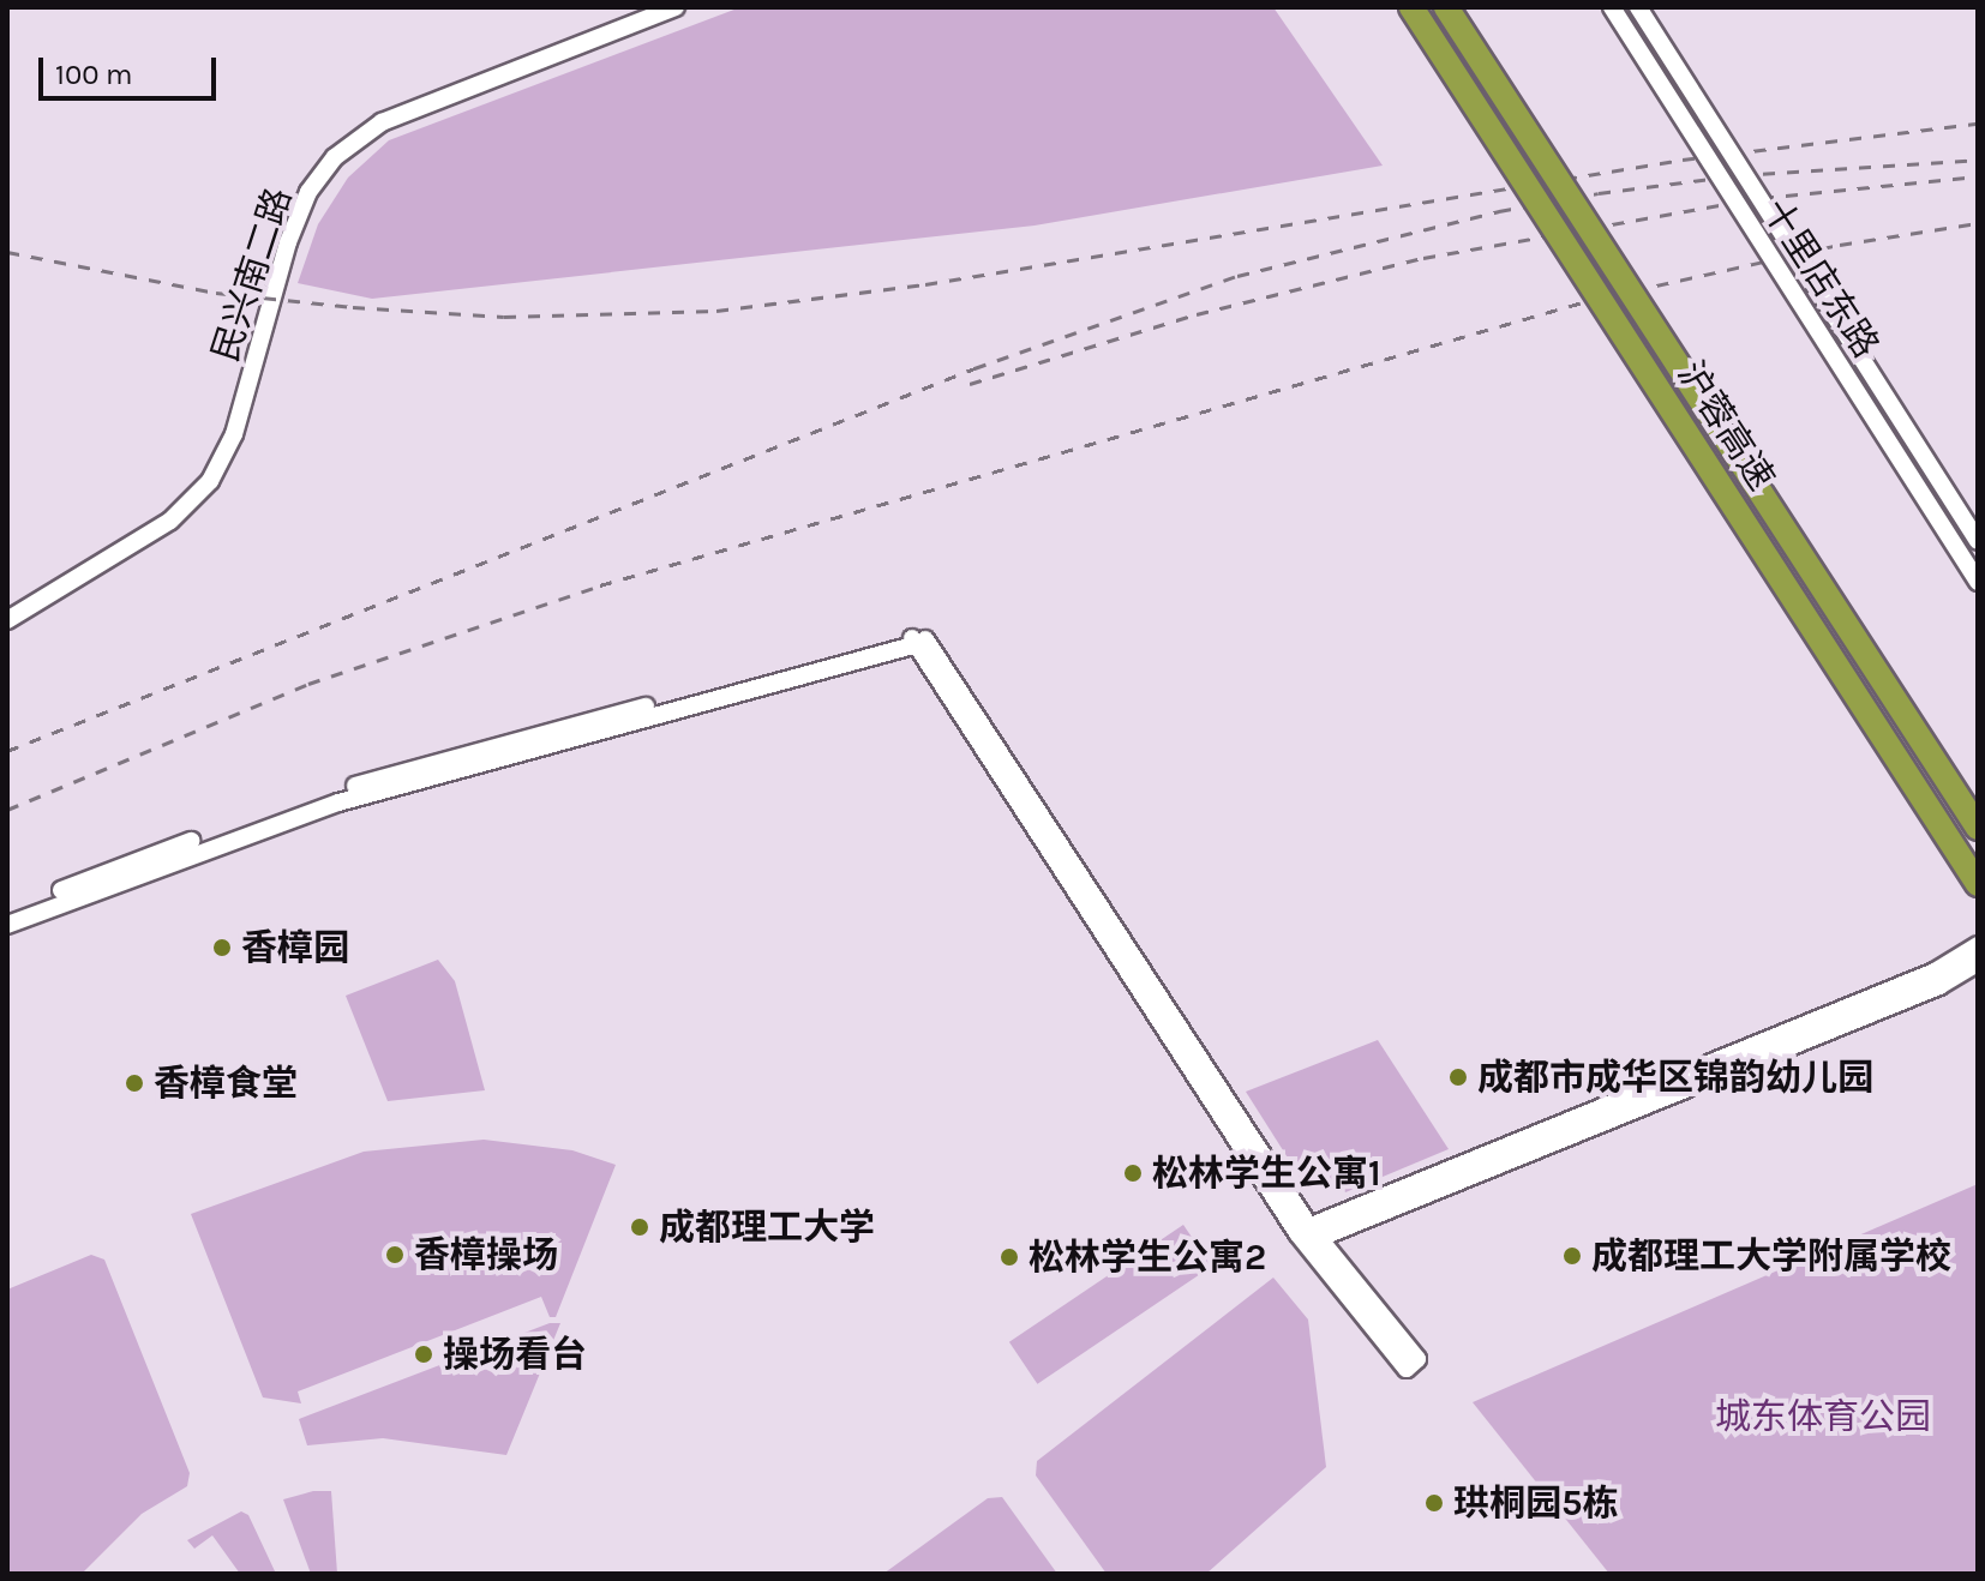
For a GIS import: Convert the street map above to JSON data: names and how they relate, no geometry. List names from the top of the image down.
{
  "streets": {
    "highway": ["沪蓉高速"],
    "street": ["民兴南二路", "十里店东路"]
  },
  "parks": ["城东体育公园"],
  "places": [
    "香樟园",
    "成都市成华区锦韵幼儿园",
    "香樟食堂",
    "松林学生公寓1",
    "成都理工大学",
    "香樟操场",
    "成都理工大学附属学校",
    "松林学生公寓2",
    "操场看台",
    "珙桐园5栋"
  ],
  "scale_bar": "100 m"
}
